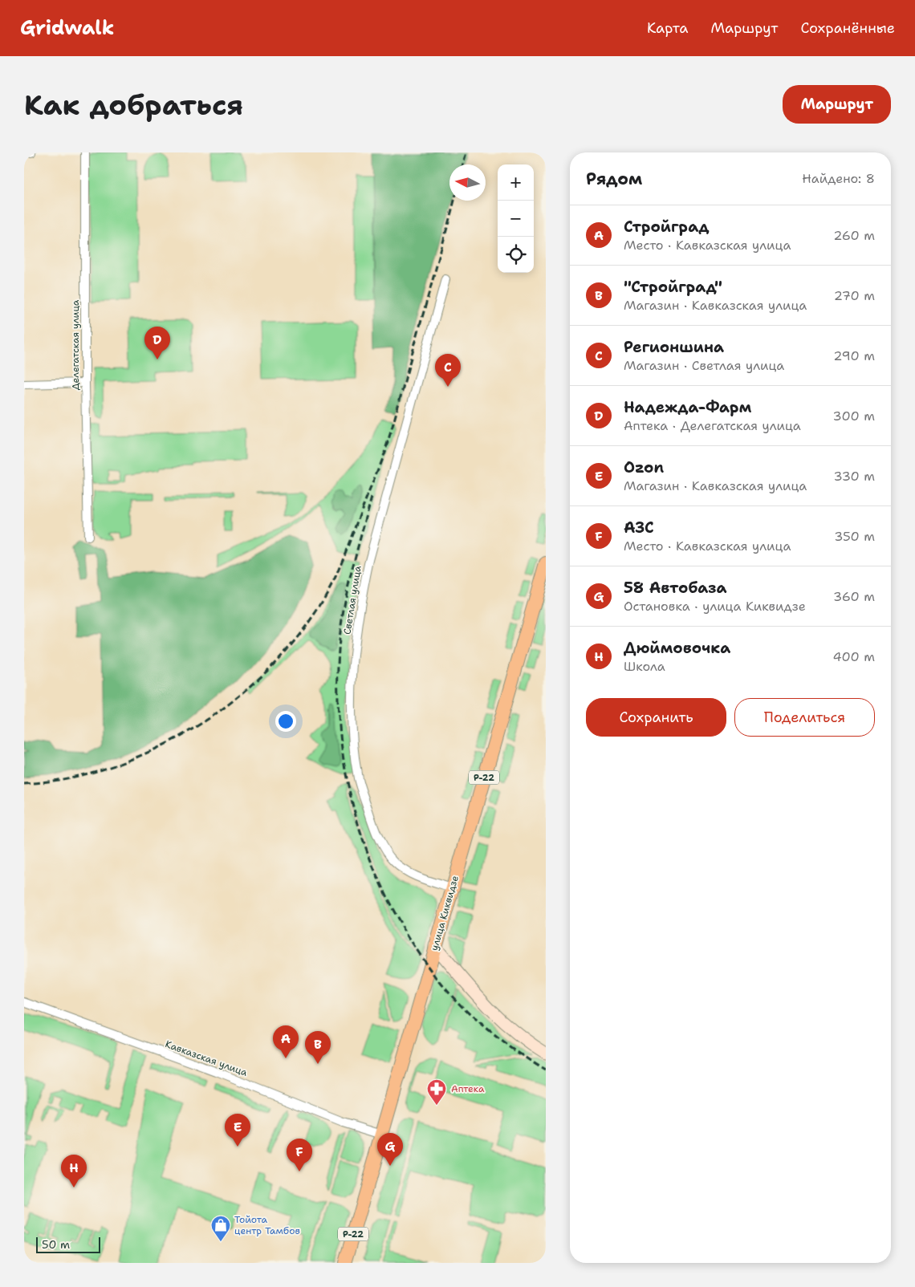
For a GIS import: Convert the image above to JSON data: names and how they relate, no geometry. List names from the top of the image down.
{
  "streets": {
    "main road": ["Р-22", "улица Киквидзе"],
    "street": ["Делегатская улица", "Светлая улица", "Кавказская улица"]
  },
  "crossings": [
    ["Светлая улица", "улица Киквидзе"],
    ["улица Киквидзе", "Кавказская улица"]
  ],
  "places": {
    "pharmacy": ["Аптека"],
    "shop": ["Тойота центр Тамбов"]
  },
  "scale_bar": "50 m",
  "north": "left",
  "page": {
    "header": "Gridwalk",
    "nav": ["Карта", "Маршрут", "Сохранённые"],
    "buttons": [
      "Маршрут",
      ["Сохранить", "Поделиться"]
    ],
    "title": "Как добраться",
    "heading": ["Рядом", "Найдено: 8"],
    "map_buttons": ["+", "−"],
    "list": [
      {
        "mark": "A",
        "name": "Стройград",
        "note": "Место · Кавказская улица",
        "value": "260 m"
      },
      {
        "mark": "B",
        "name": "\"Стройград\"",
        "note": "Магазин · Кавказская улица",
        "value": "270 m"
      },
      {
        "mark": "C",
        "name": "Регионшина",
        "note": "Магазин · Светлая улица",
        "value": "290 m"
      },
      {
        "mark": "D",
        "name": "Надежда-Фарм",
        "note": "Аптека · Делегатская улица",
        "value": "300 m"
      },
      {
        "mark": "E",
        "name": "Ozon",
        "note": "Магазин · Кавказская улица",
        "value": "330 m"
      },
      {
        "mark": "F",
        "name": "АЗС",
        "note": "Место · Кавказская улица",
        "value": "350 m"
      },
      {
        "mark": "G",
        "name": "58 Автобаза",
        "note": "Остановка · улица Киквидзе",
        "value": "360 m"
      },
      {
        "mark": "H",
        "name": "Дюймовочка",
        "note": "Школа",
        "value": "400 m"
      }
    ],
    "pins": [
      "D",
      "C",
      "A",
      "B",
      "E",
      "G",
      "F",
      "H"
    ],
    "scale": "50 m"
  }
}
